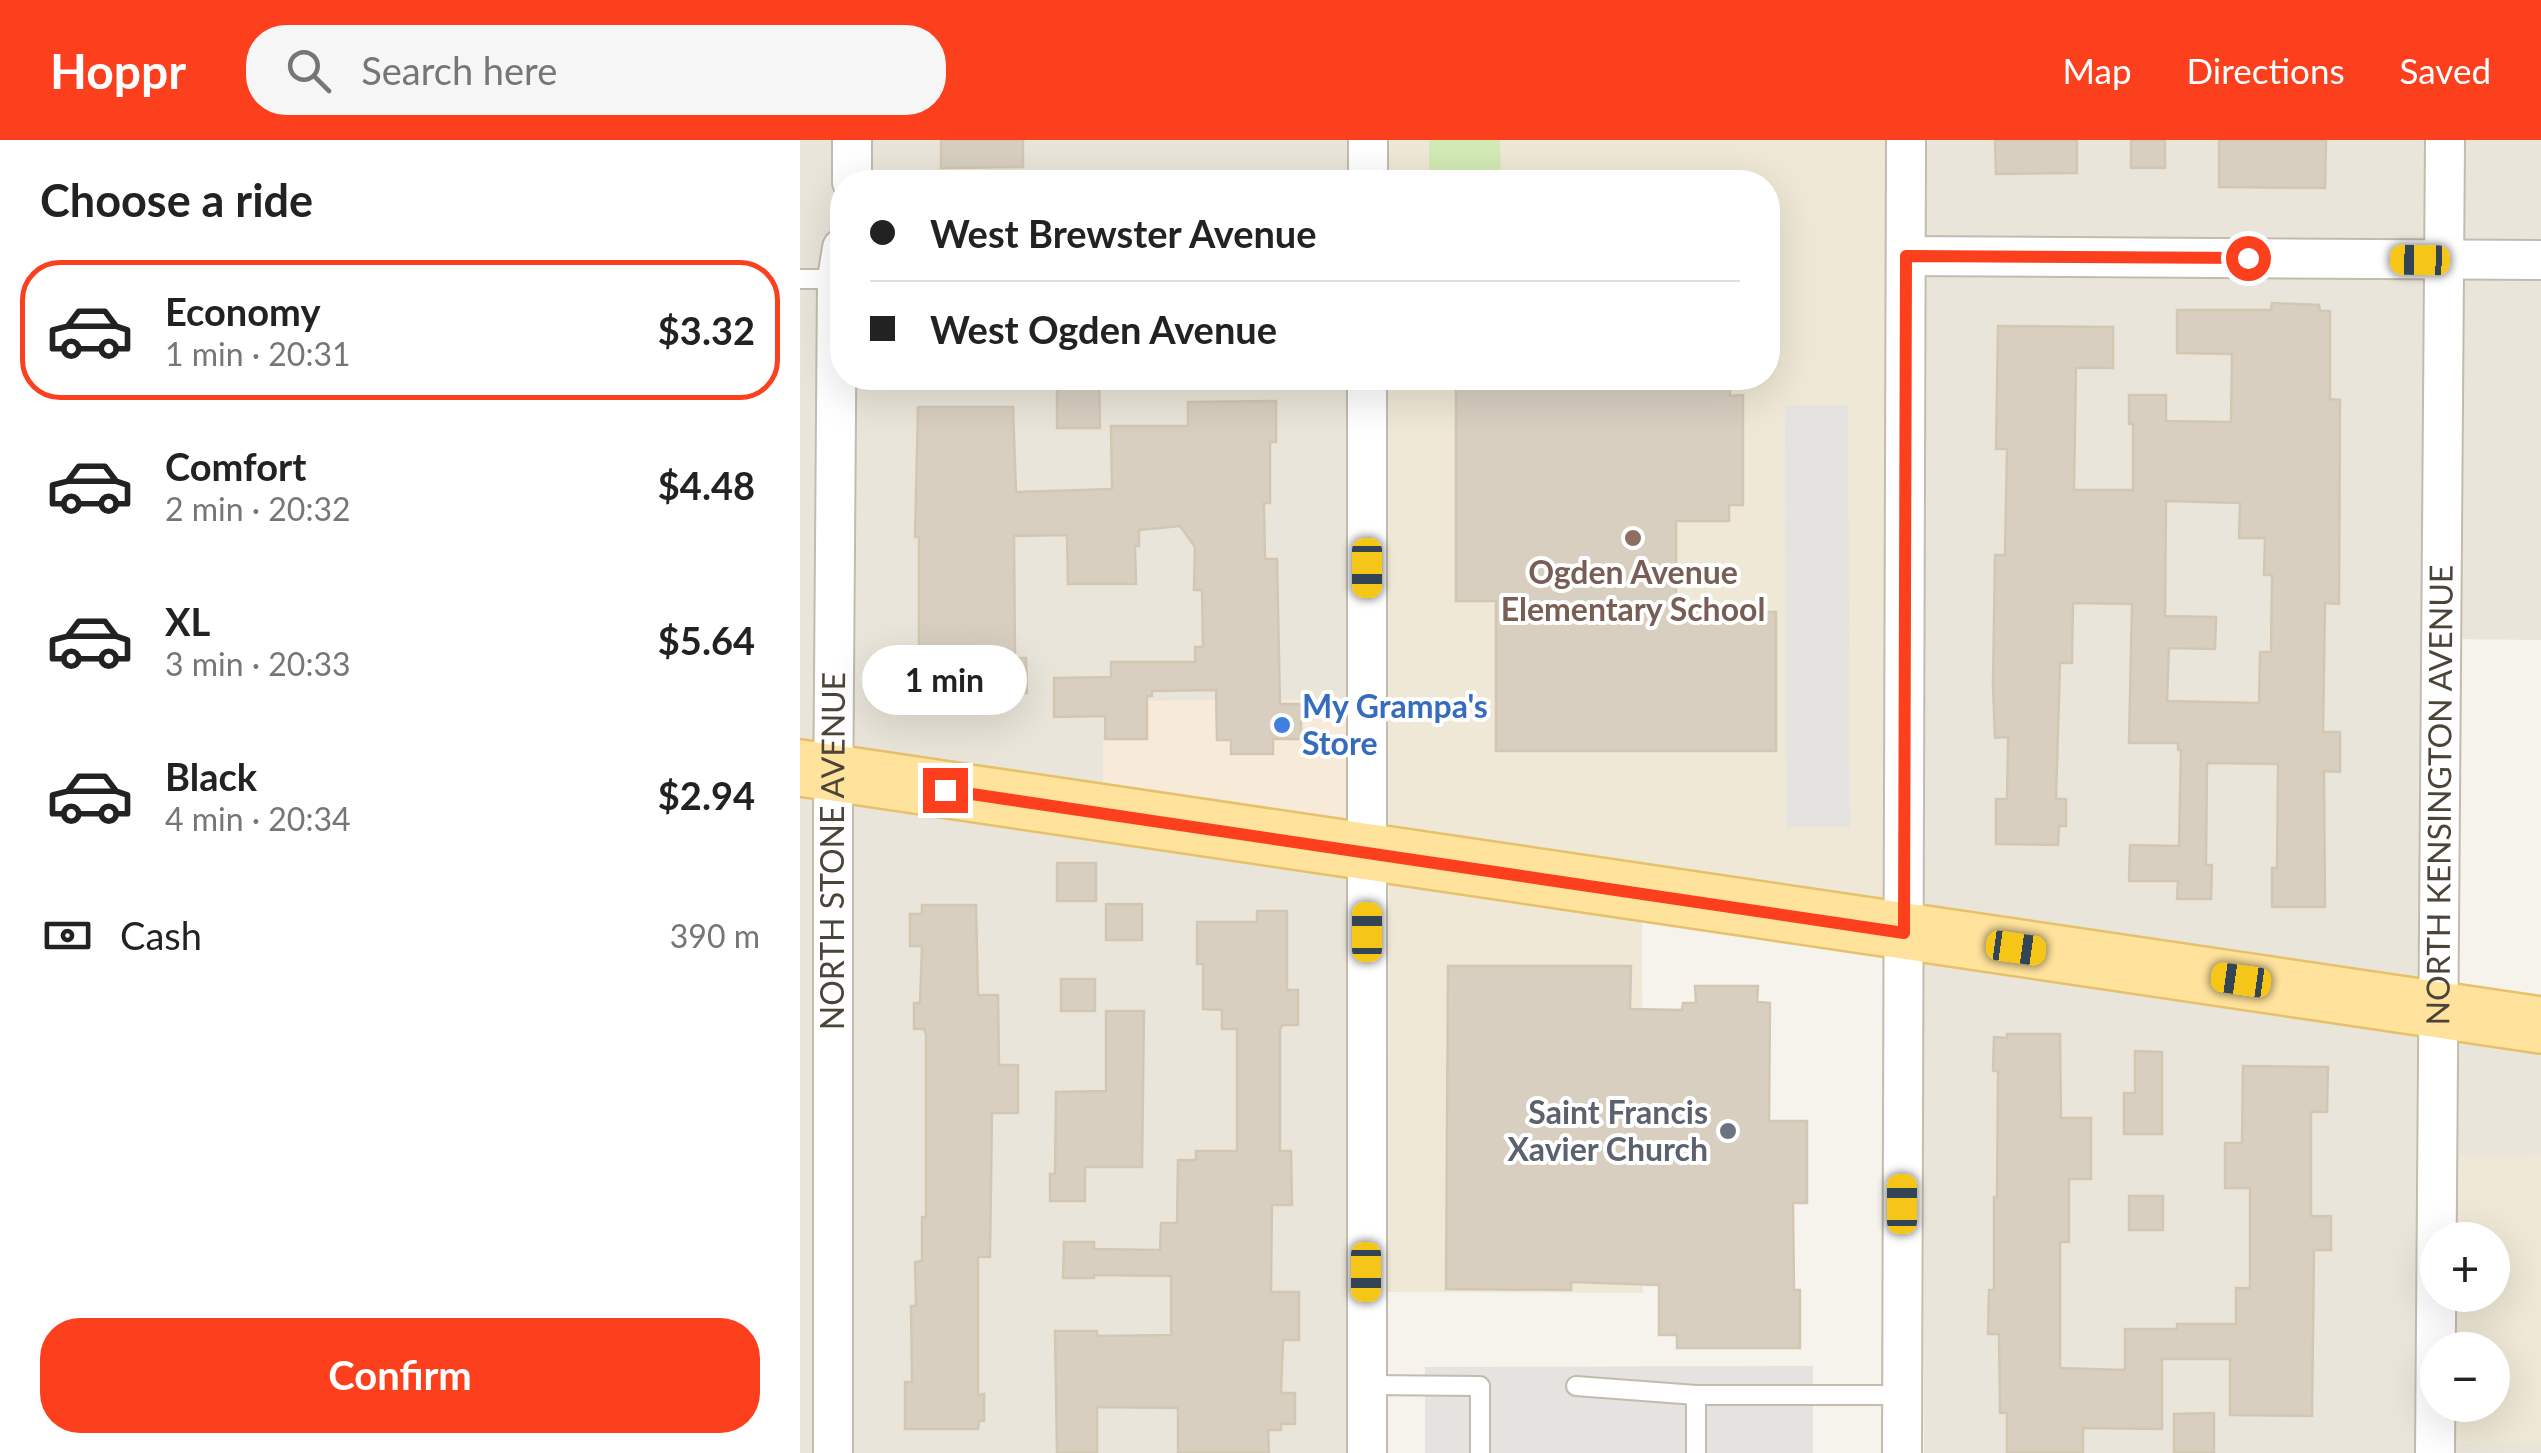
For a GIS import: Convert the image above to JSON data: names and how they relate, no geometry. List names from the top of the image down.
{
  "streets": {
    "street": ["NORTH KENSINGTON AVENUE", "NORTH STONE AVENUE"]
  },
  "places": ["Ogden Avenue Elementary School", "My Grampa's Store", "Saint Francis Xavier Church"],
  "page": {
    "header": "Hoppr",
    "search": "Search here",
    "nav": ["Map", "Directions", "Saved"],
    "heading": "Choose a ride",
    "banner": ["West Brewster Avenue", "West Ogden Avenue"],
    "list": [
      {
        "name": "Economy",
        "note": "1 min · 20:31",
        "value": "$3.32"
      },
      {
        "name": "Comfort",
        "note": "2 min · 20:32",
        "value": "$4.48"
      },
      {
        "name": "XL",
        "note": "3 min · 20:33",
        "value": "$5.64"
      },
      {
        "name": "Black",
        "note": "4 min · 20:34",
        "value": "$2.94"
      }
    ],
    "bubble": "1 min",
    "pay": ["Cash", "390 m"],
    "map_buttons": ["+", "−"],
    "buttons": "Confirm"
  }
}
